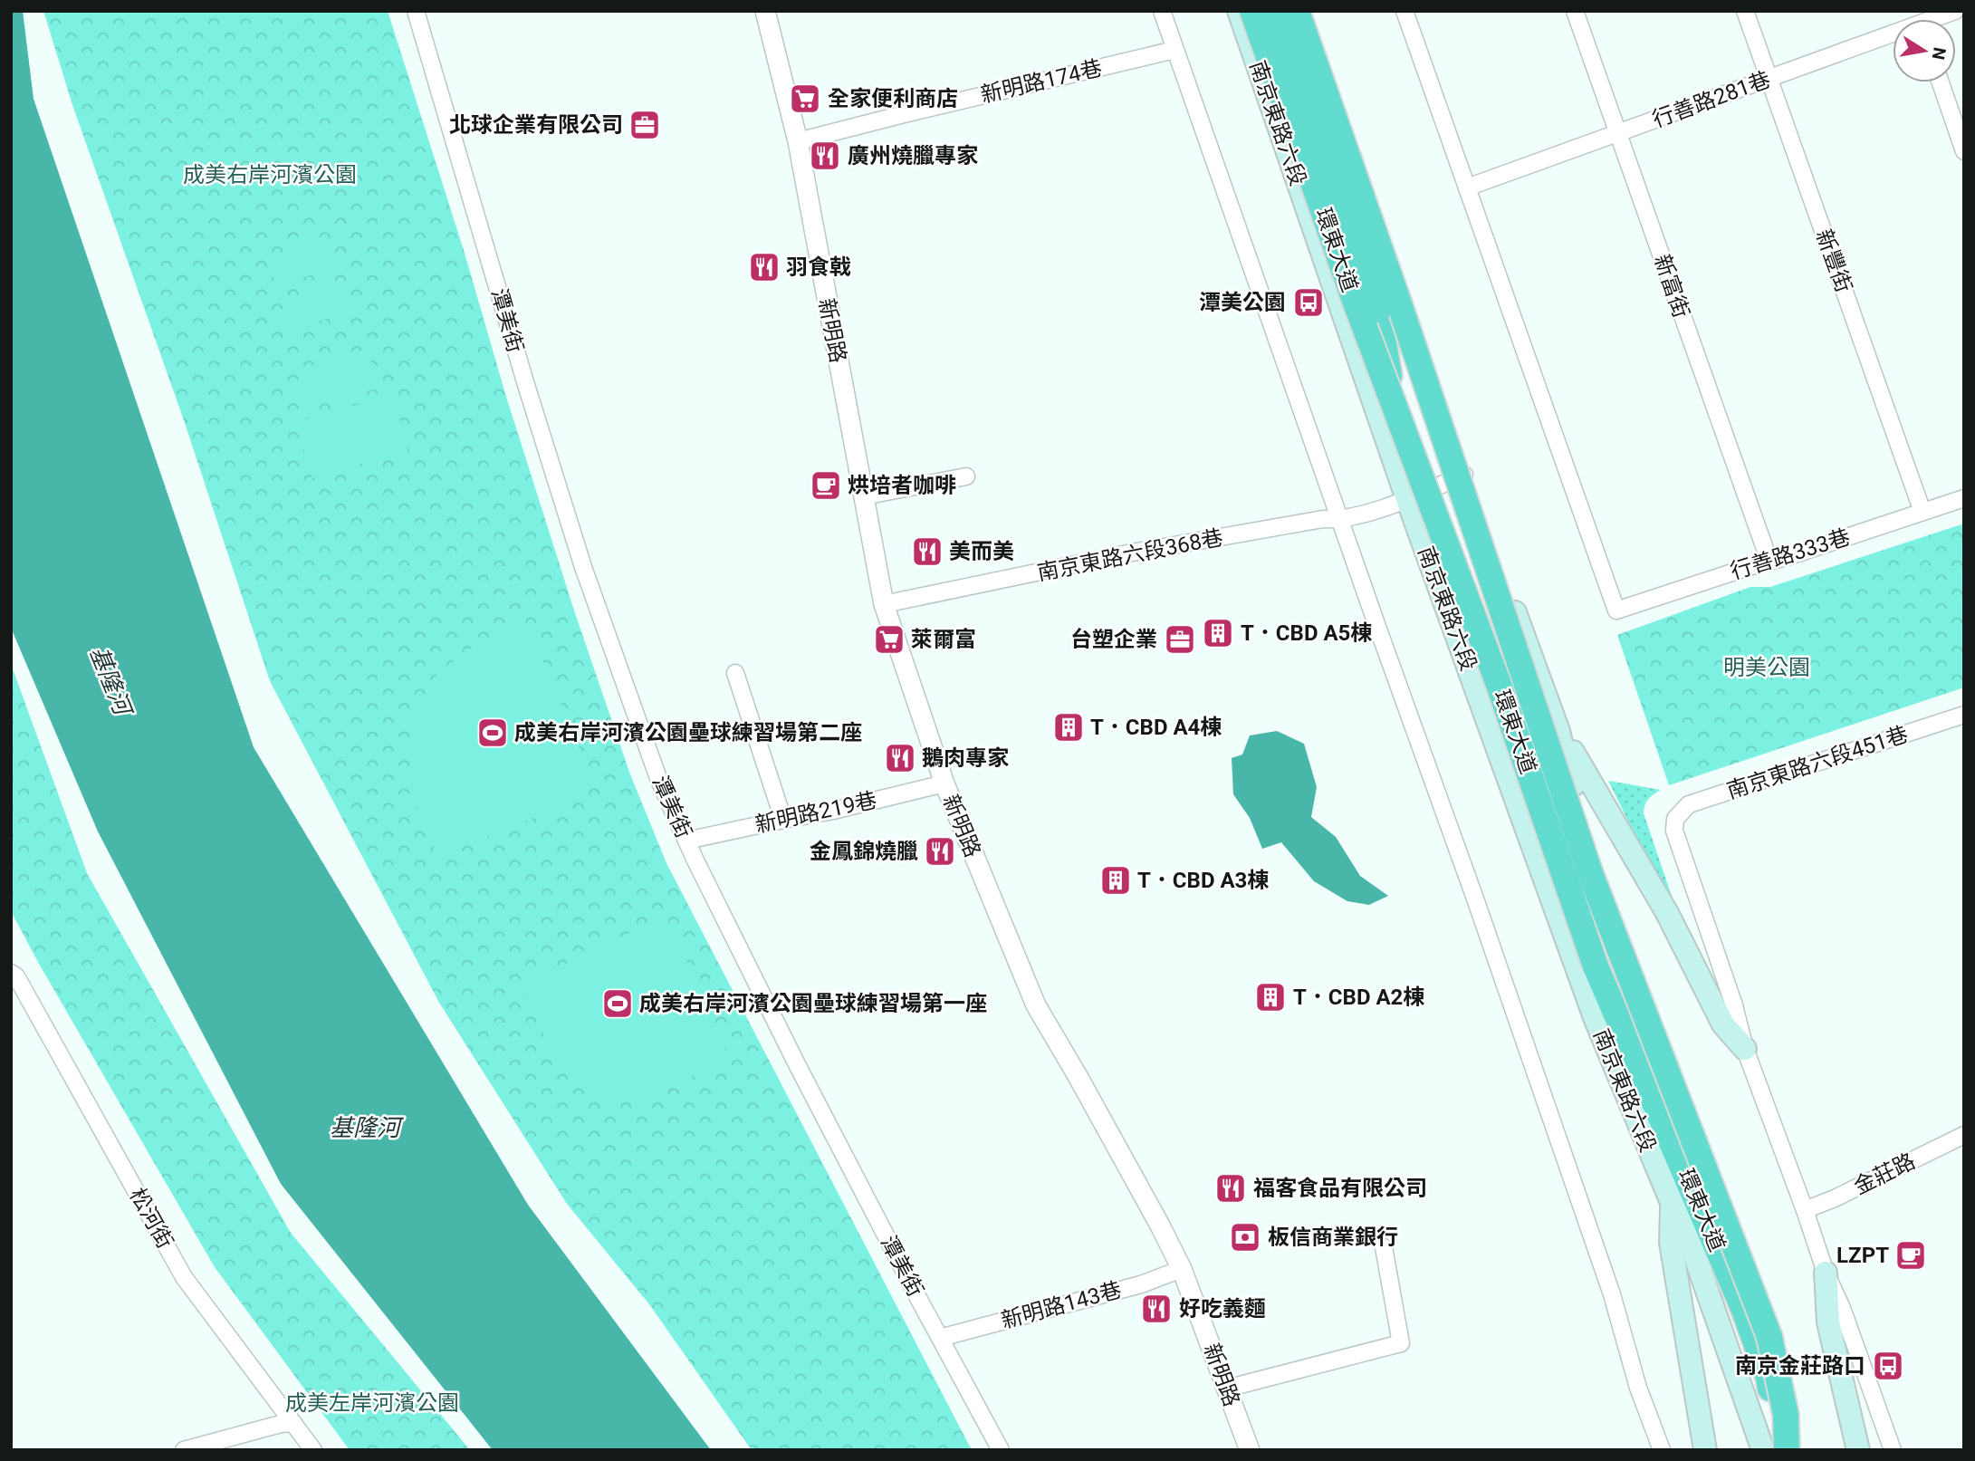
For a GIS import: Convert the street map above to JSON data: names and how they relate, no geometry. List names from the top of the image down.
{
  "streets": {
    "highway": ["環東大道"],
    "main road": ["南京東路六段"],
    "street": [
      "新明路174巷",
      "行善路281巷",
      "新豐街",
      "新富街",
      "潭美街",
      "新明路",
      "行善路333巷",
      "南京東路六段368巷",
      "南京東路六段451巷",
      "新明路219巷",
      "金莊路",
      "松河街",
      "新明路143巷"
    ]
  },
  "crossings": [
    ["新明路174巷", "新明路"],
    ["行善路281巷", "新豐街"],
    ["行善路281巷", "新富街"],
    ["行善路281巷", "行善路333巷"],
    ["南京東路六段", "南京東路六段368巷"],
    ["新豐街", "行善路333巷"],
    ["新富街", "行善路333巷"],
    ["潭美街", "新明路219巷"],
    ["潭美街", "新明路143巷"],
    ["新明路", "南京東路六段368巷"],
    ["新明路", "新明路219巷"],
    ["新明路", "新明路143巷"]
  ],
  "water": ["基隆河"],
  "parks": ["成美右岸河濱公園", "明美公園", "成美左岸河濱公園"],
  "places": {
    "supermarket": ["全家便利商店", "萊爾富"],
    "office": ["北球企業有限公司", "台塑企業"],
    "restaurant": [
      "廣州燒臘專家",
      "羽食戟",
      "美而美",
      "鵝肉專家",
      "金鳳錦燒臘",
      "福客食品有限公司",
      "好吃義麵"
    ],
    "bus stop": ["潭美公園", "南京金莊路口"],
    "cafe": ["烘培者咖啡", "LZPT"],
    "building": [
      "T．CBD A5棟",
      "T．CBD A4棟",
      "T．CBD A3棟",
      "T．CBD A2棟"
    ],
    "sports": ["成美右岸河濱公園壘球練習場第二座", "成美右岸河濱公園壘球練習場第一座"],
    "bank": ["板信商業銀行"]
  },
  "north": "right"
}
